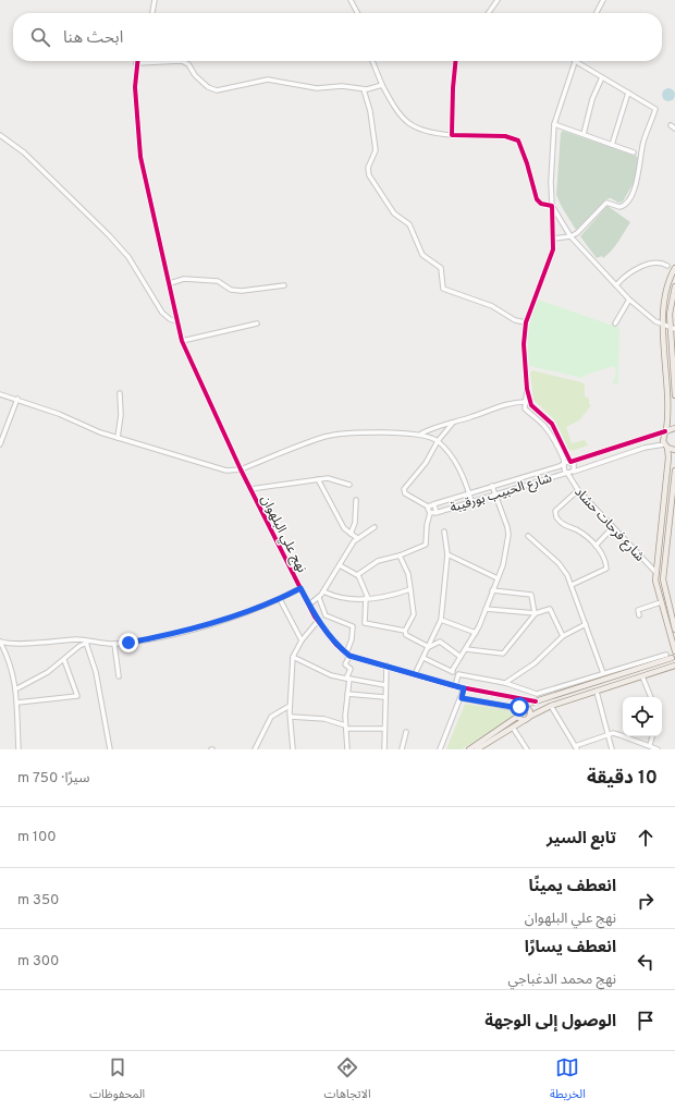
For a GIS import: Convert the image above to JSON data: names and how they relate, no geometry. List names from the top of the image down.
{
  "streets": {
    "street": ["شارع الحبيب بورقيبة", "شارع فرحات حشاد", "نهج علي البلهوان"]
  },
  "crossings": [
    ["شارع الحبيب بورقيبة", "شارع فرحات حشاد"]
  ],
  "page": {
    "search": "ابحث هنا",
    "heading": ["10 دقيقة", "سيرًا · 750 m"],
    "list": [
      ["تابع السير", "100 m"],
      ["انعطف يمينًا", "نهج علي البلهوان", "350 m"],
      ["انعطف يسارًا", "نهج محمد الدغباجي", "300 m"],
      "الوصول إلى الوجهة"
    ],
    "nav": ["الخريطة", "الاتجاهات", "المحفوظات"]
  }
}
